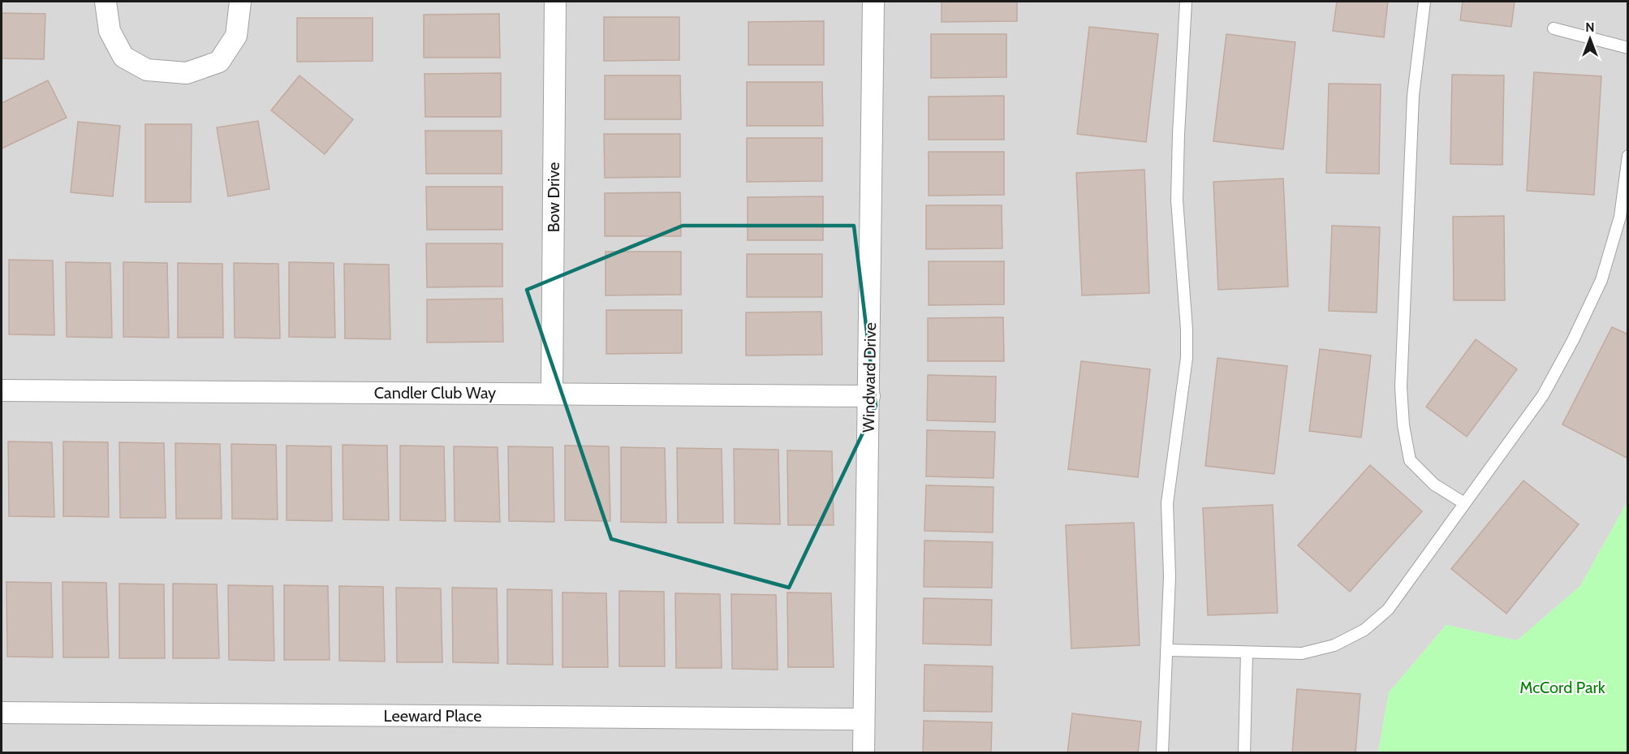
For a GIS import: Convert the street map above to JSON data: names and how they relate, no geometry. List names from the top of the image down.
{
  "streets": {
    "street": [
      "Bow Drive",
      "Windward Drive",
      "Candler Club Way",
      "Leeward Place"
    ]
  },
  "crossings": [
    ["Bow Drive", "Candler Club Way"],
    ["Windward Drive", "Candler Club Way"],
    ["Windward Drive", "Leeward Place"]
  ],
  "parks": ["McCord Park"],
  "north": "top"
}
